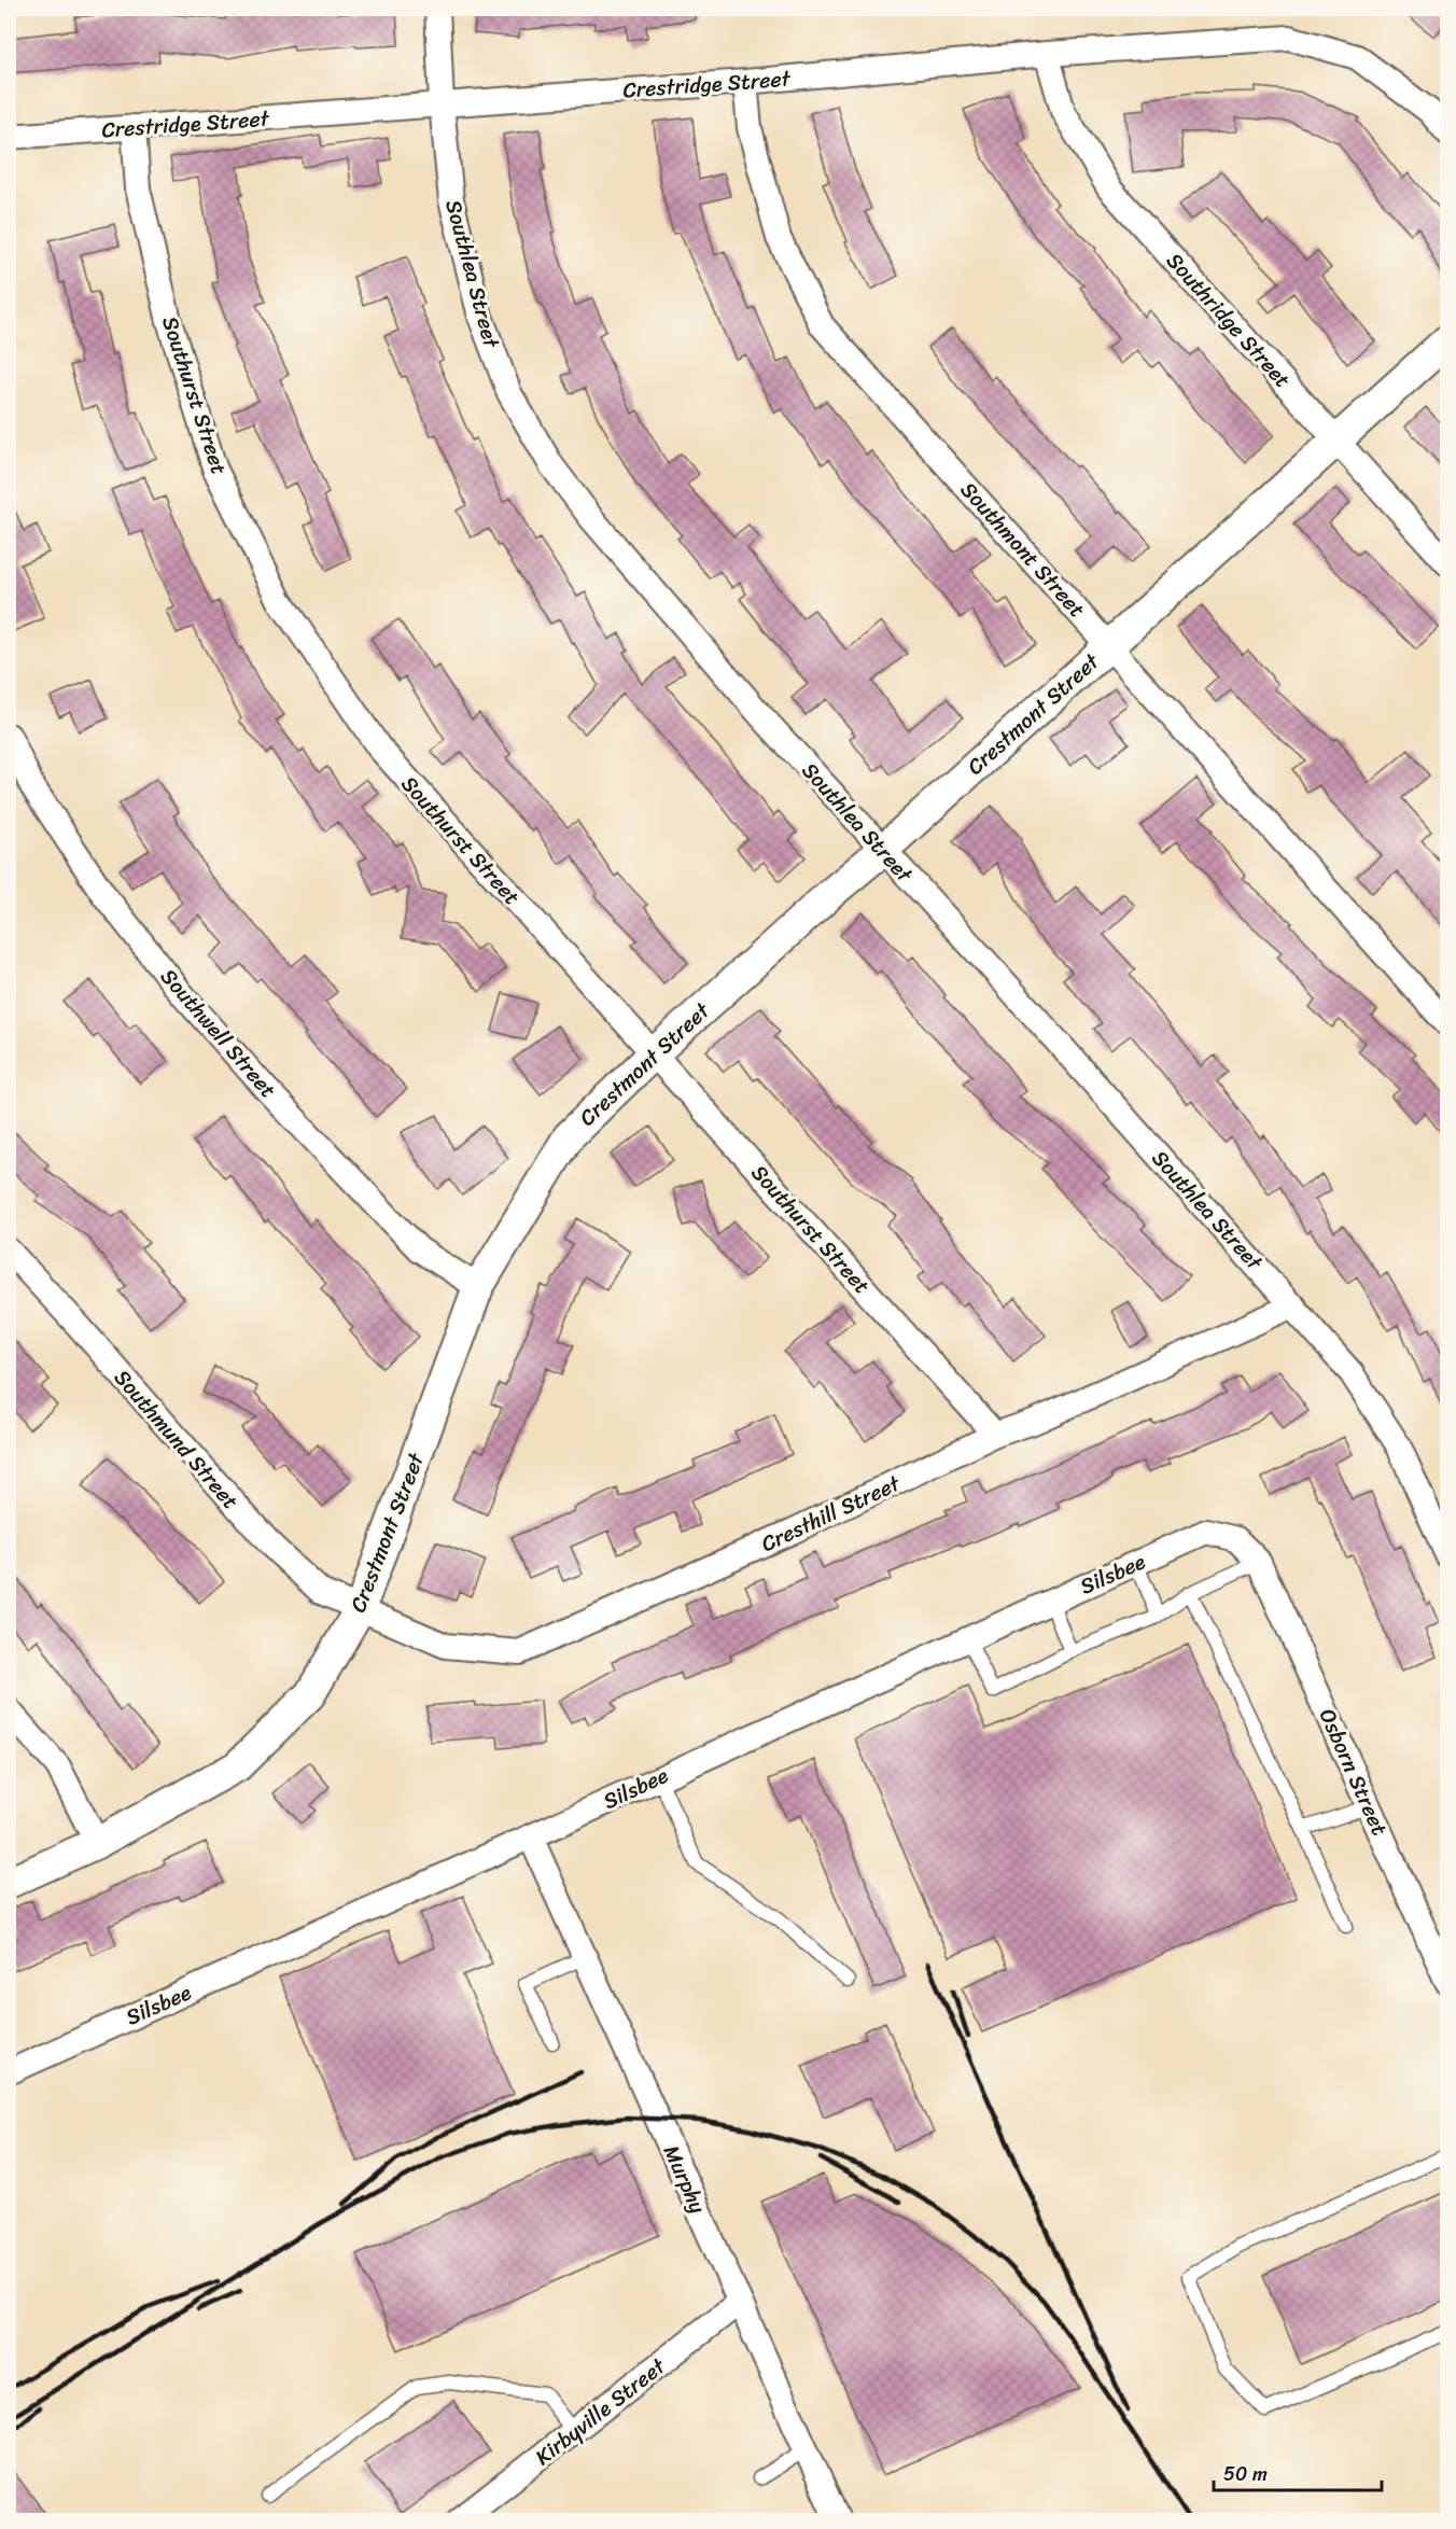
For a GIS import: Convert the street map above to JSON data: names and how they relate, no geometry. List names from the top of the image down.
{
  "streets": {
    "street": [
      "Crestridge Street",
      "Southlea Street",
      "Southridge Street",
      "Southurst Street",
      "Southmont Street",
      "Crestmont Street",
      "Southwell Street",
      "Southmund Street",
      "Cresthill Street",
      "Silsbee",
      "Osborn Street",
      "Murphy",
      "Kirbyville Street"
    ]
  },
  "crossings": [
    ["Crestridge Street", "Southlea Street"],
    ["Crestridge Street", "Southridge Street"],
    ["Crestridge Street", "Southurst Street"],
    ["Crestridge Street", "Southmont Street"],
    ["Southlea Street", "Crestmont Street"],
    ["Southlea Street", "Cresthill Street"],
    ["Southridge Street", "Crestmont Street"],
    ["Southurst Street", "Crestmont Street"],
    ["Southurst Street", "Cresthill Street"],
    ["Southmont Street", "Crestmont Street"],
    ["Crestmont Street", "Southwell Street"],
    ["Crestmont Street", "Southmund Street"],
    ["Crestmont Street", "Cresthill Street"],
    ["Southmund Street", "Cresthill Street"],
    ["Silsbee", "Osborn Street"],
    ["Silsbee", "Murphy"],
    ["Murphy", "Kirbyville Street"]
  ],
  "scale_bar": "50 m"
}
